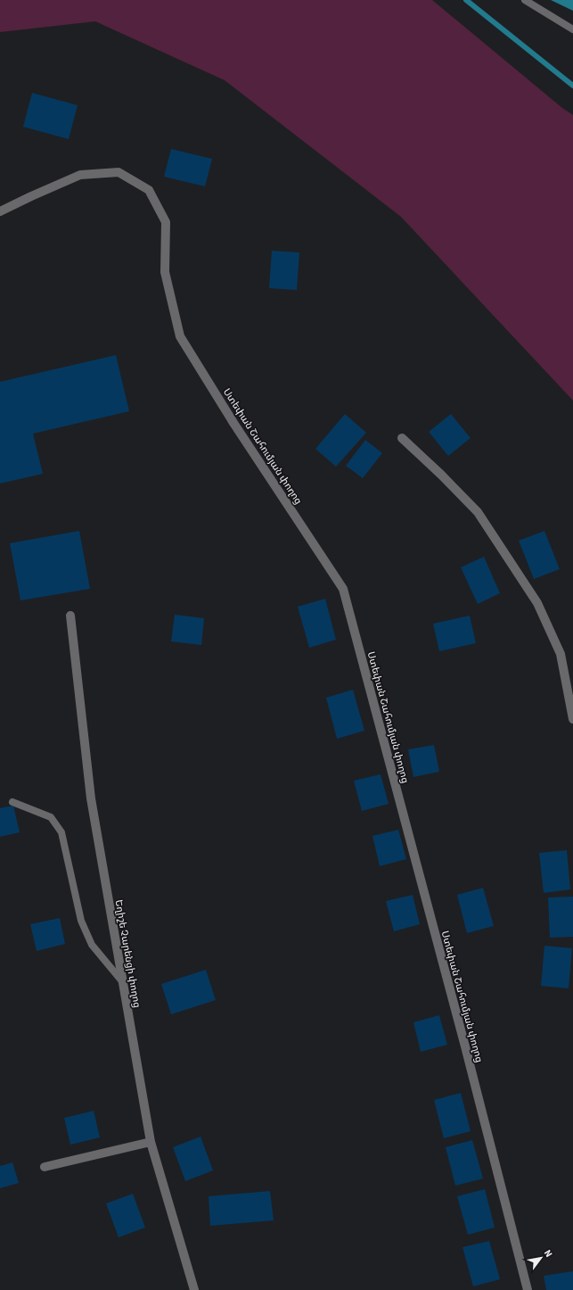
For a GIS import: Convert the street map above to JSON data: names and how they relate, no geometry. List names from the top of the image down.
{
  "streets": {
    "street": ["Ստեփան Շահումյան փողոց", "Եղիշե Չարենցի փողոց"]
  },
  "north": "top right"
}
